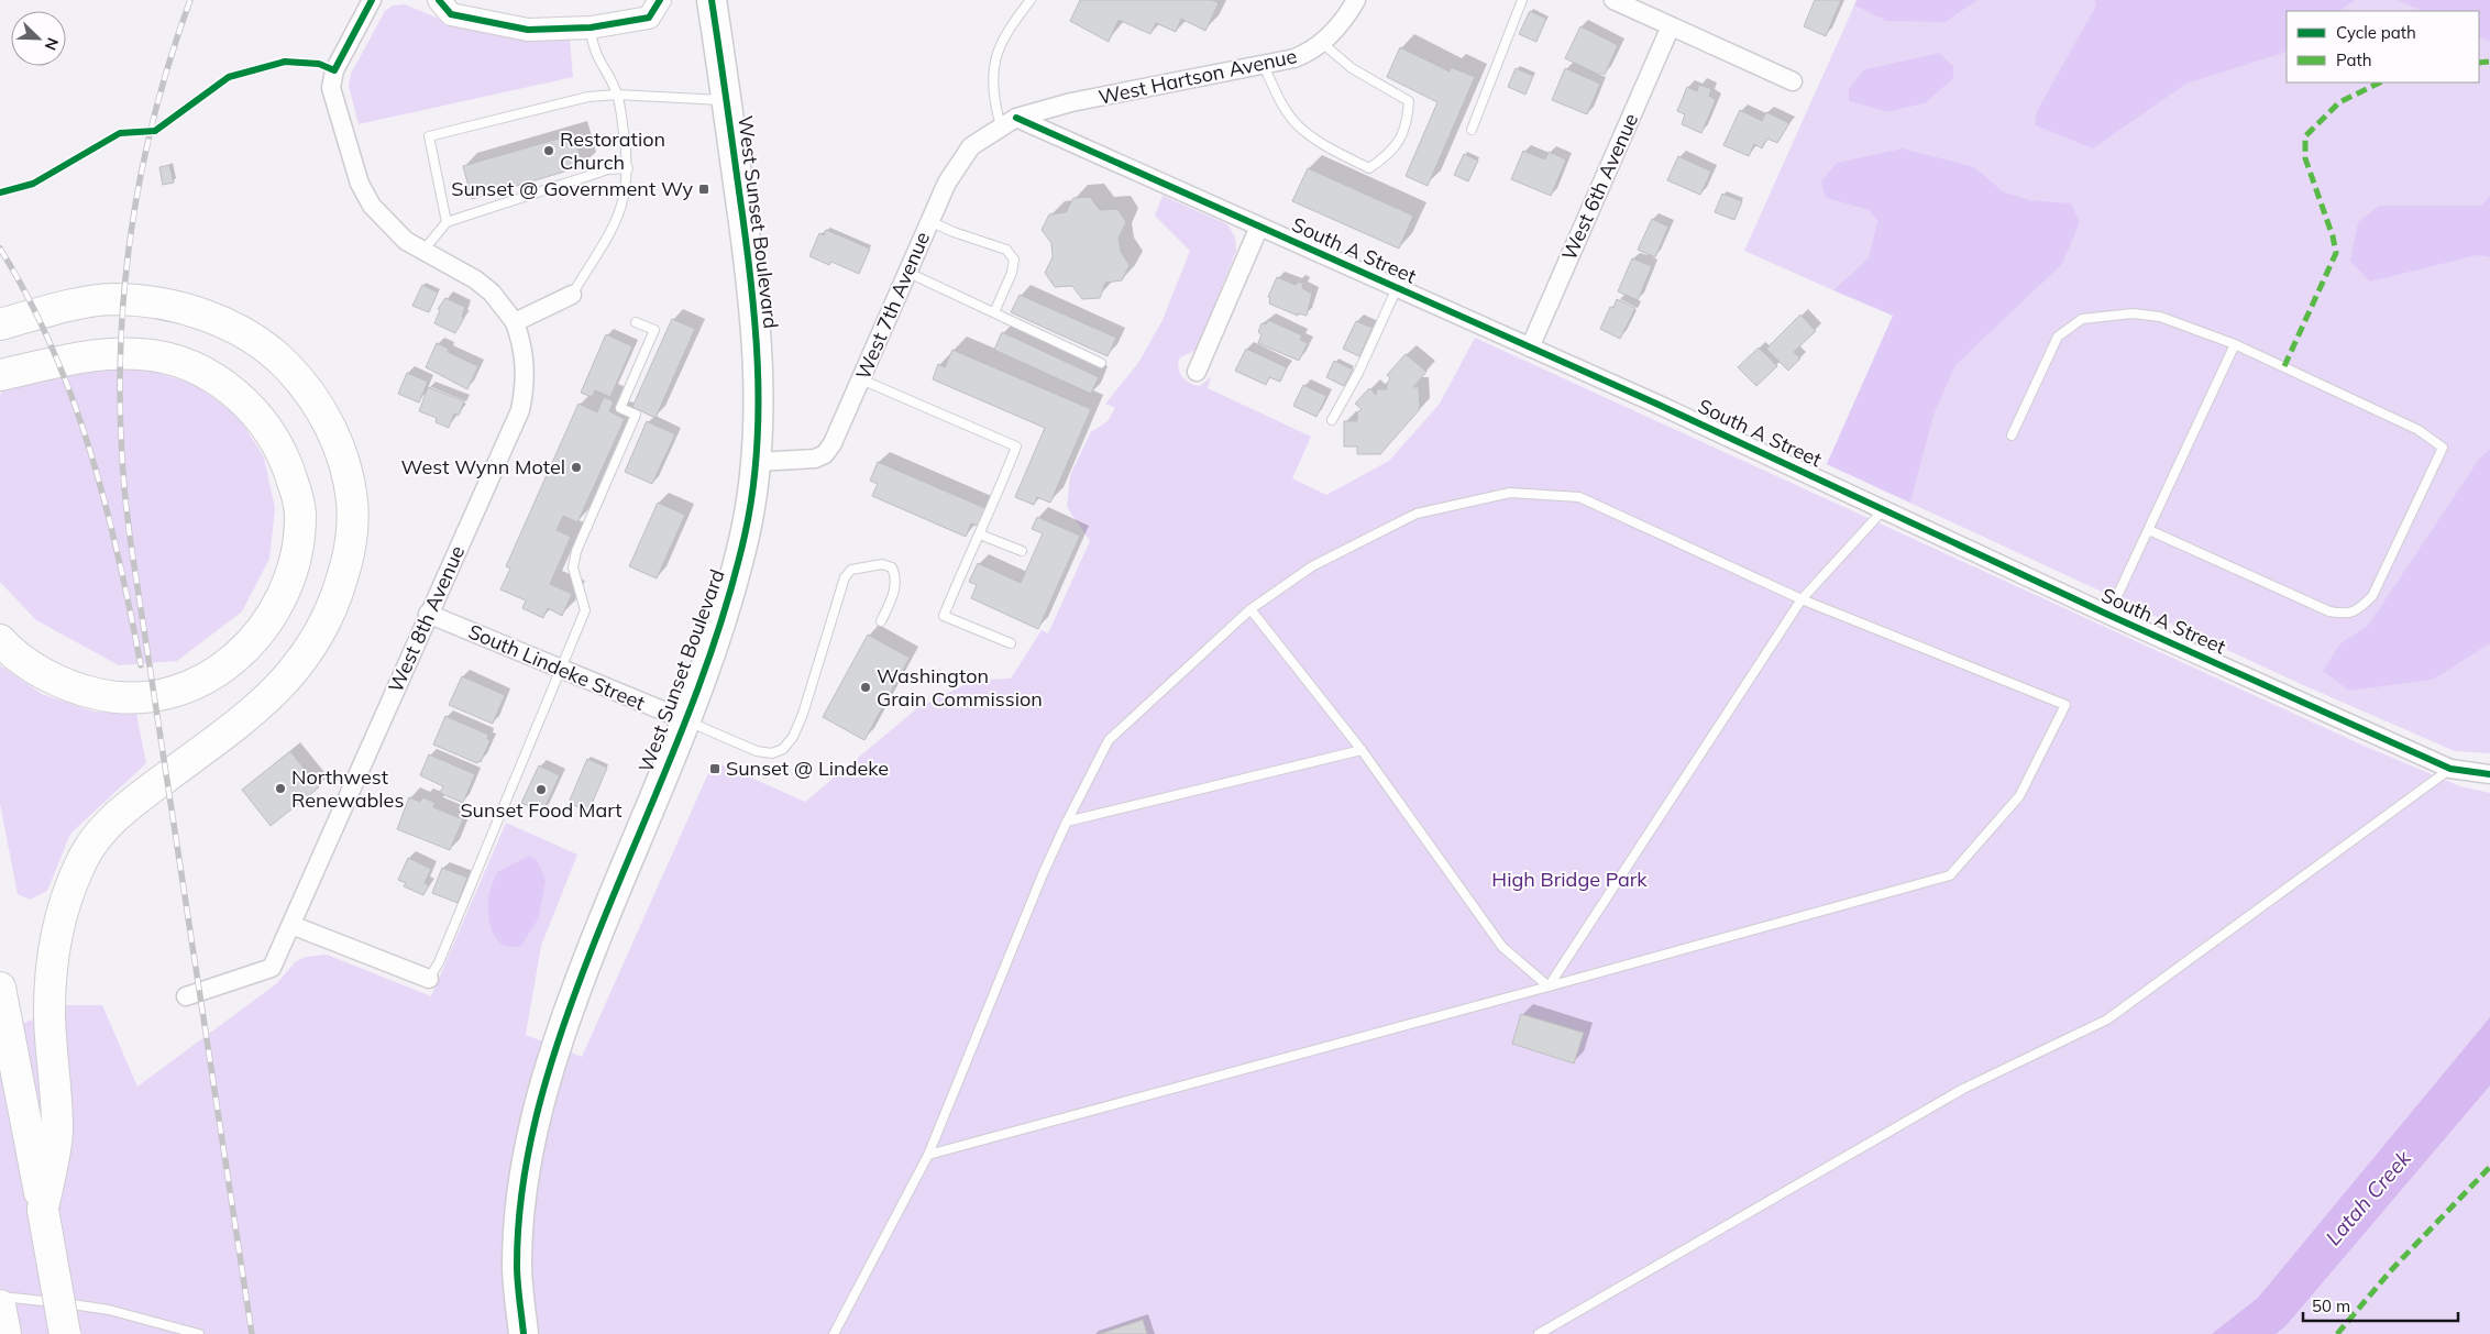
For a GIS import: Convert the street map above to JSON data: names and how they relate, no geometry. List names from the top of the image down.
{
  "streets": {
    "main road": ["West Sunset Boulevard"],
    "street": [
      "West Hartson Avenue",
      "West 6th Avenue",
      "South A Street",
      "West 7th Avenue",
      "West 8th Avenue",
      "South Lindeke Street"
    ]
  },
  "crossings": [
    ["West Hartson Avenue", "South A Street"],
    ["West Hartson Avenue", "West 7th Avenue"],
    ["West 6th Avenue", "South A Street"],
    ["West Sunset Boulevard", "West 7th Avenue"],
    ["West Sunset Boulevard", "South Lindeke Street"],
    ["South A Street", "West 7th Avenue"],
    ["West 8th Avenue", "South Lindeke Street"]
  ],
  "water": ["Latah Creek"],
  "parks": ["High Bridge Park"],
  "places": {
    "other": [
      "Restoration Church",
      "West Wynn Motel",
      "Washington Grain Commission",
      "Northwest Renewables",
      "Sunset Food Mart"
    ],
    "transit": ["Sunset @ Government Wy", "Sunset @ Lindeke"]
  },
  "legend": ["Cycle path", "Path"],
  "scale_bar": "50 m",
  "north": "bottom right"
}
